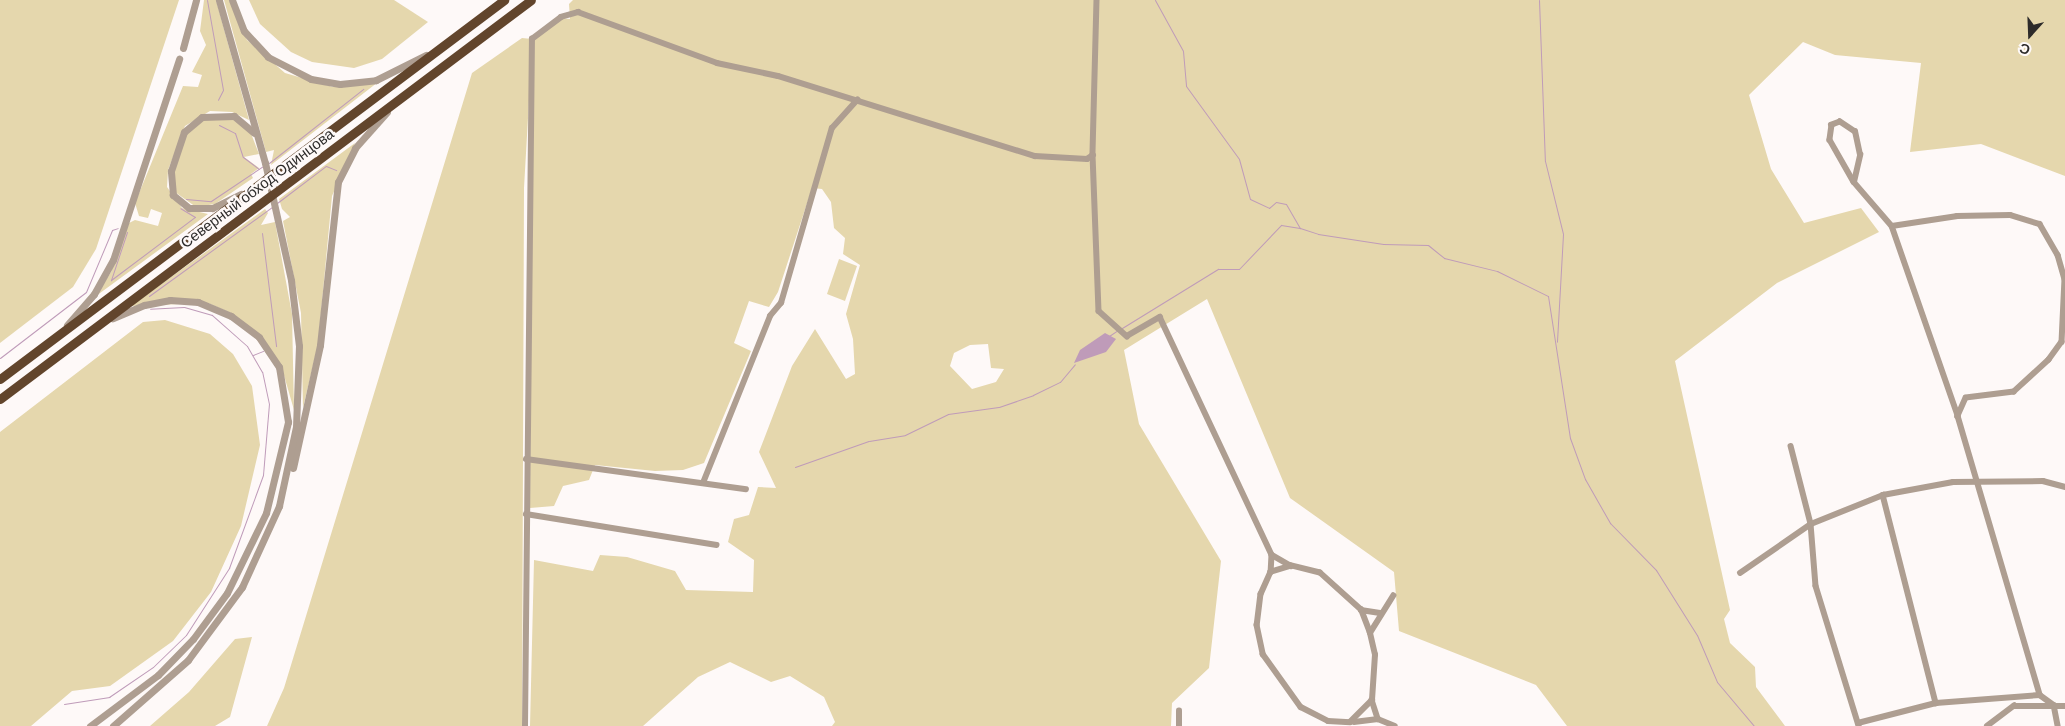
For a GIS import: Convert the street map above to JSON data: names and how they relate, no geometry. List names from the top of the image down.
{
  "streets": {
    "highway": ["Северный обход Одинцова"]
  },
  "north": "bottom"
}
